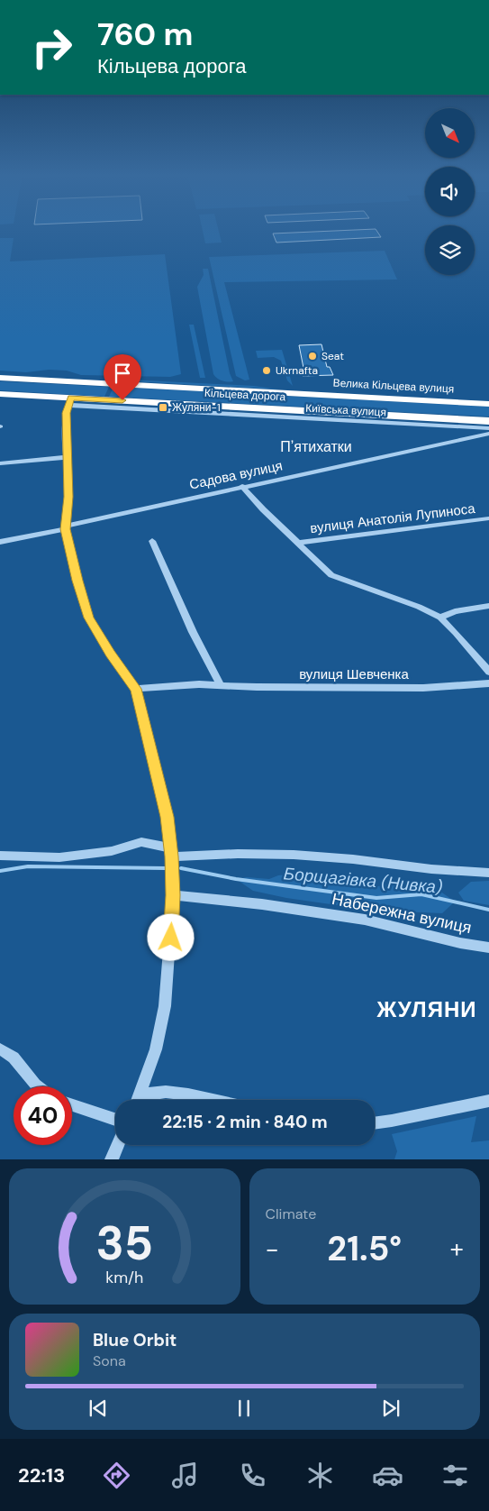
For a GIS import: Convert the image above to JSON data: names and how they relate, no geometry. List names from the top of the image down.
{
  "streets": {
    "highway": ["Велика Кільцева вулиця", "Кільцева дорога"],
    "street": [
      "Київська вулиця",
      "Садова вулиця",
      "вулиця Анатолія Лупиноса",
      "вулиця Шевченка",
      "Набережна вулиця"
    ]
  },
  "crossings": [
    ["Кільцева дорога", "Київська вулиця"]
  ],
  "districts": ["Пʼятихатки", "ЖУЛЯНИ"],
  "water": ["Борщагівка (Нивка)"],
  "places": {
    "other": ["Seat", "Ukrnafta"],
    "transit": ["Жуляни-1"]
  },
  "north": "bottom right",
  "page": {
    "turn": ["760 m", "Кільцева дорога"],
    "limit": "40",
    "trip": "22:15 · 2 min · 840 m",
    "tile": "Climate",
    "heat": ["−", "21.5°", "+"],
    "song": ["Blue Orbit", "Sona"],
    "tabs": "22:13",
    "gauge": ["35", "km/h"]
  }
}
